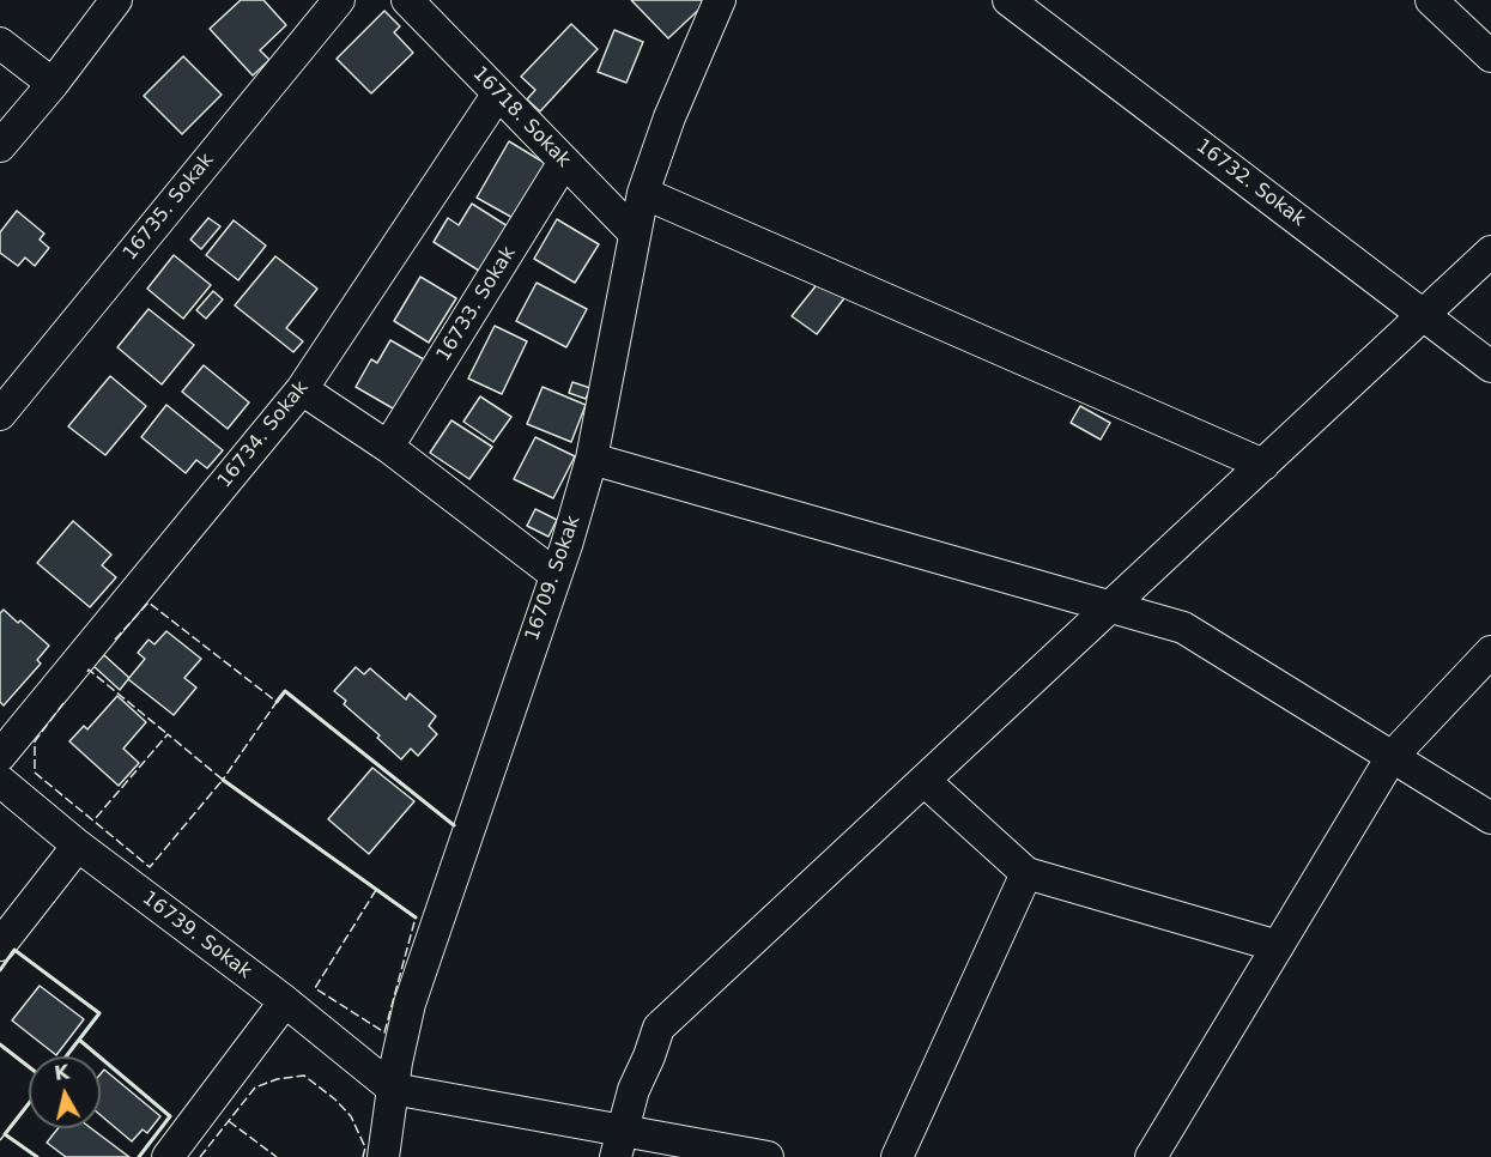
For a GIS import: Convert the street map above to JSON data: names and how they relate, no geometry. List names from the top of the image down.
{
  "streets": {
    "street": [
      "16718. Sokak",
      "16732. Sokak",
      "16735. Sokak",
      "16733. Sokak",
      "16734. Sokak",
      "16709. Sokak",
      "16739. Sokak"
    ]
  },
  "crossings": [
    ["16718. Sokak", "16733. Sokak"],
    ["16718. Sokak", "16734. Sokak"],
    ["16718. Sokak", "16709. Sokak"],
    ["16709. Sokak", "16739. Sokak"]
  ],
  "north": "top"
}
